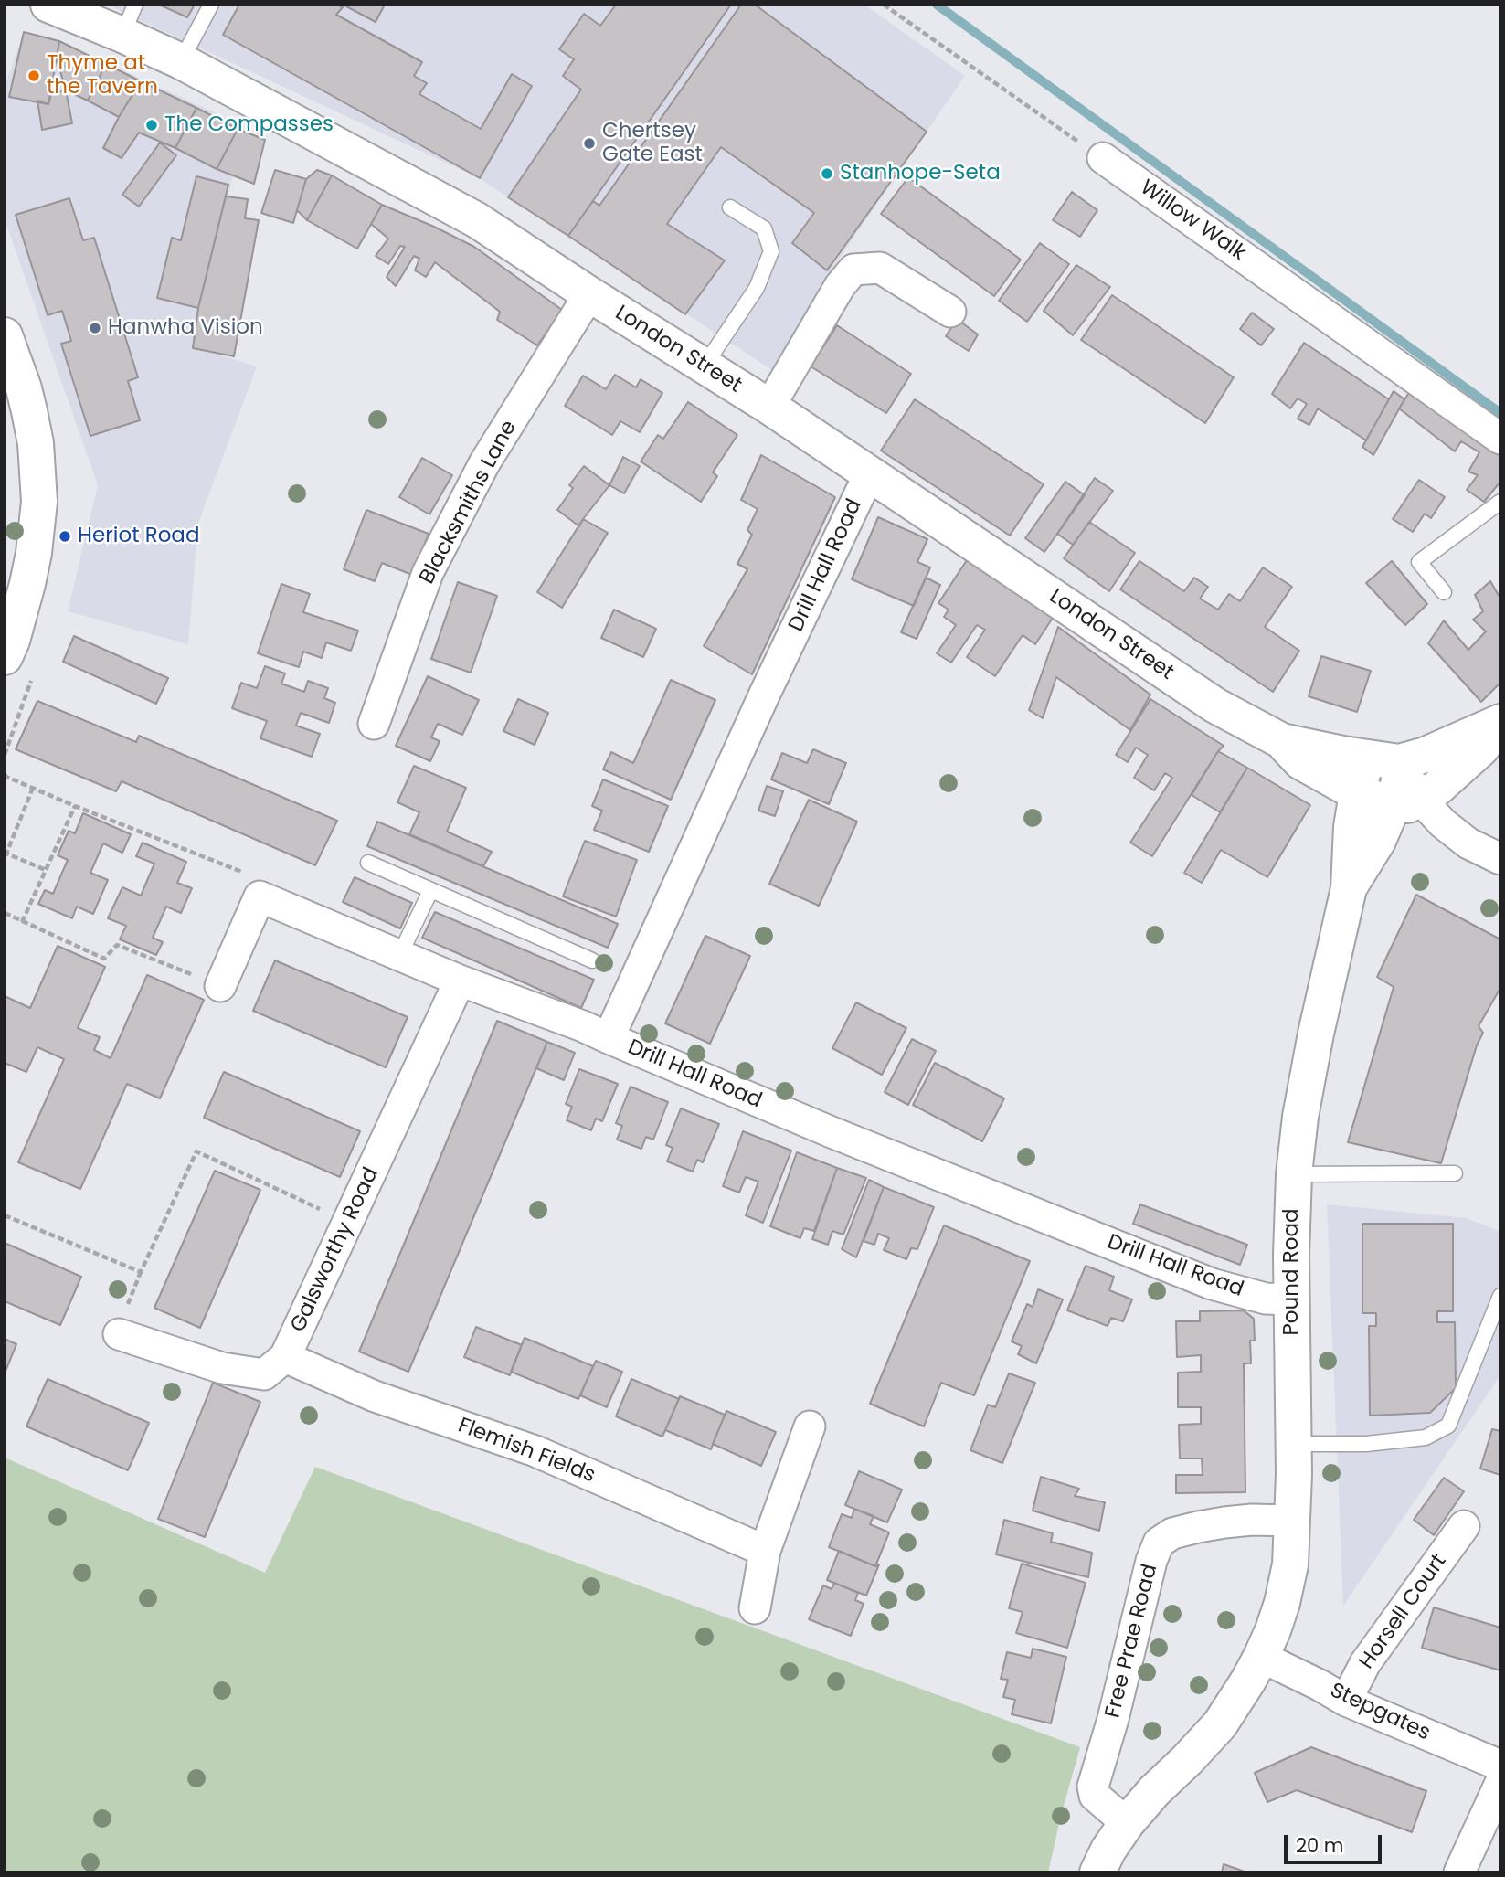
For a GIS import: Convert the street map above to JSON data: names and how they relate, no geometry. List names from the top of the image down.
{
  "streets": {
    "main road": ["London Street", "Pound Road"],
    "street": [
      "Willow Walk",
      "Blacksmiths Lane",
      "Drill Hall Road",
      "Galsworthy Road",
      "Flemish Fields",
      "Horsell Court",
      "Free Prae Road",
      "Stepgates"
    ]
  },
  "crossings": [
    ["London Street", "Blacksmiths Lane"],
    ["London Street", "Drill Hall Road"],
    ["London Street", "Pound Road"],
    ["Drill Hall Road", "Pound Road"],
    ["Galsworthy Road", "Flemish Fields"],
    ["Pound Road", "Free Prae Road"],
    ["Pound Road", "Stepgates"],
    ["Horsell Court", "Stepgates"]
  ],
  "places": [
    "Thyme at the Tavern",
    "The Compasses",
    "Chertsey Gate East",
    "Stanhope-Seta",
    "Hanwha Vision",
    "Heriot Road"
  ],
  "scale_bar": "20 m"
}
